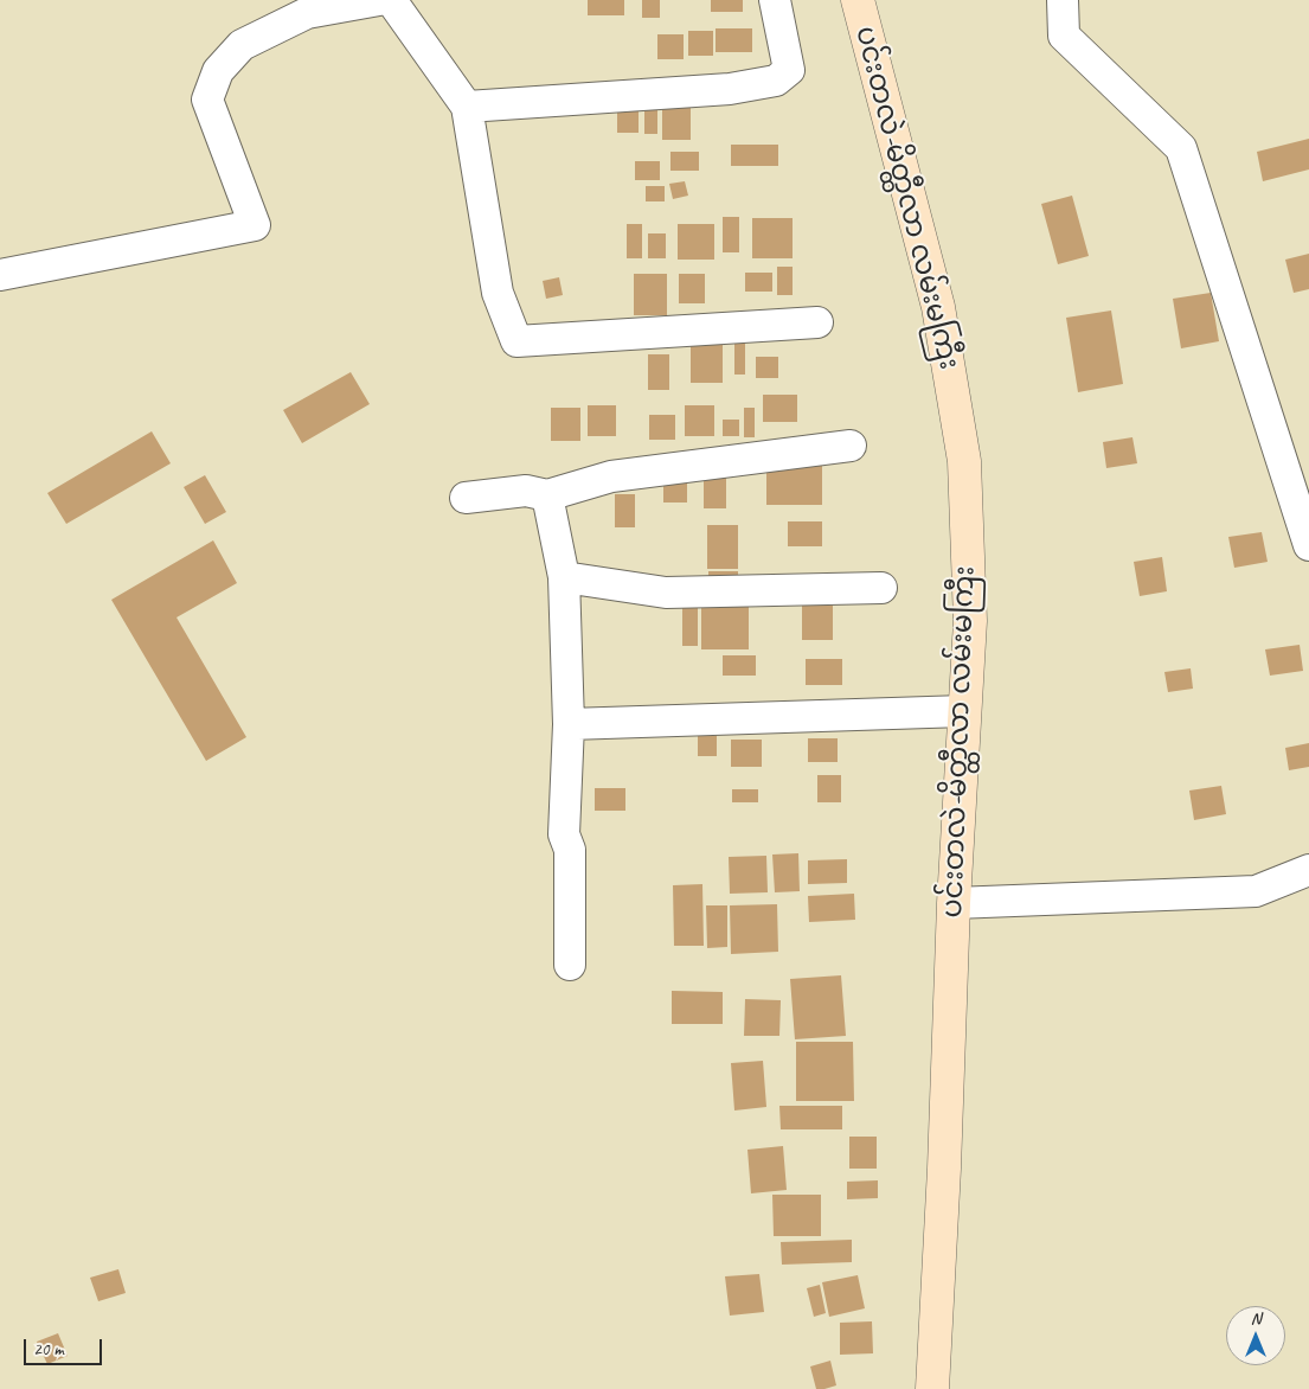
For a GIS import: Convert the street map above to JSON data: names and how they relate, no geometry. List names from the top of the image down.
{
  "streets": {
    "street": ["ပင်းတလဲ-မိတ္ထီလာ လမ်းမကြီး"]
  },
  "scale_bar": "20 m",
  "north": "top"
}
